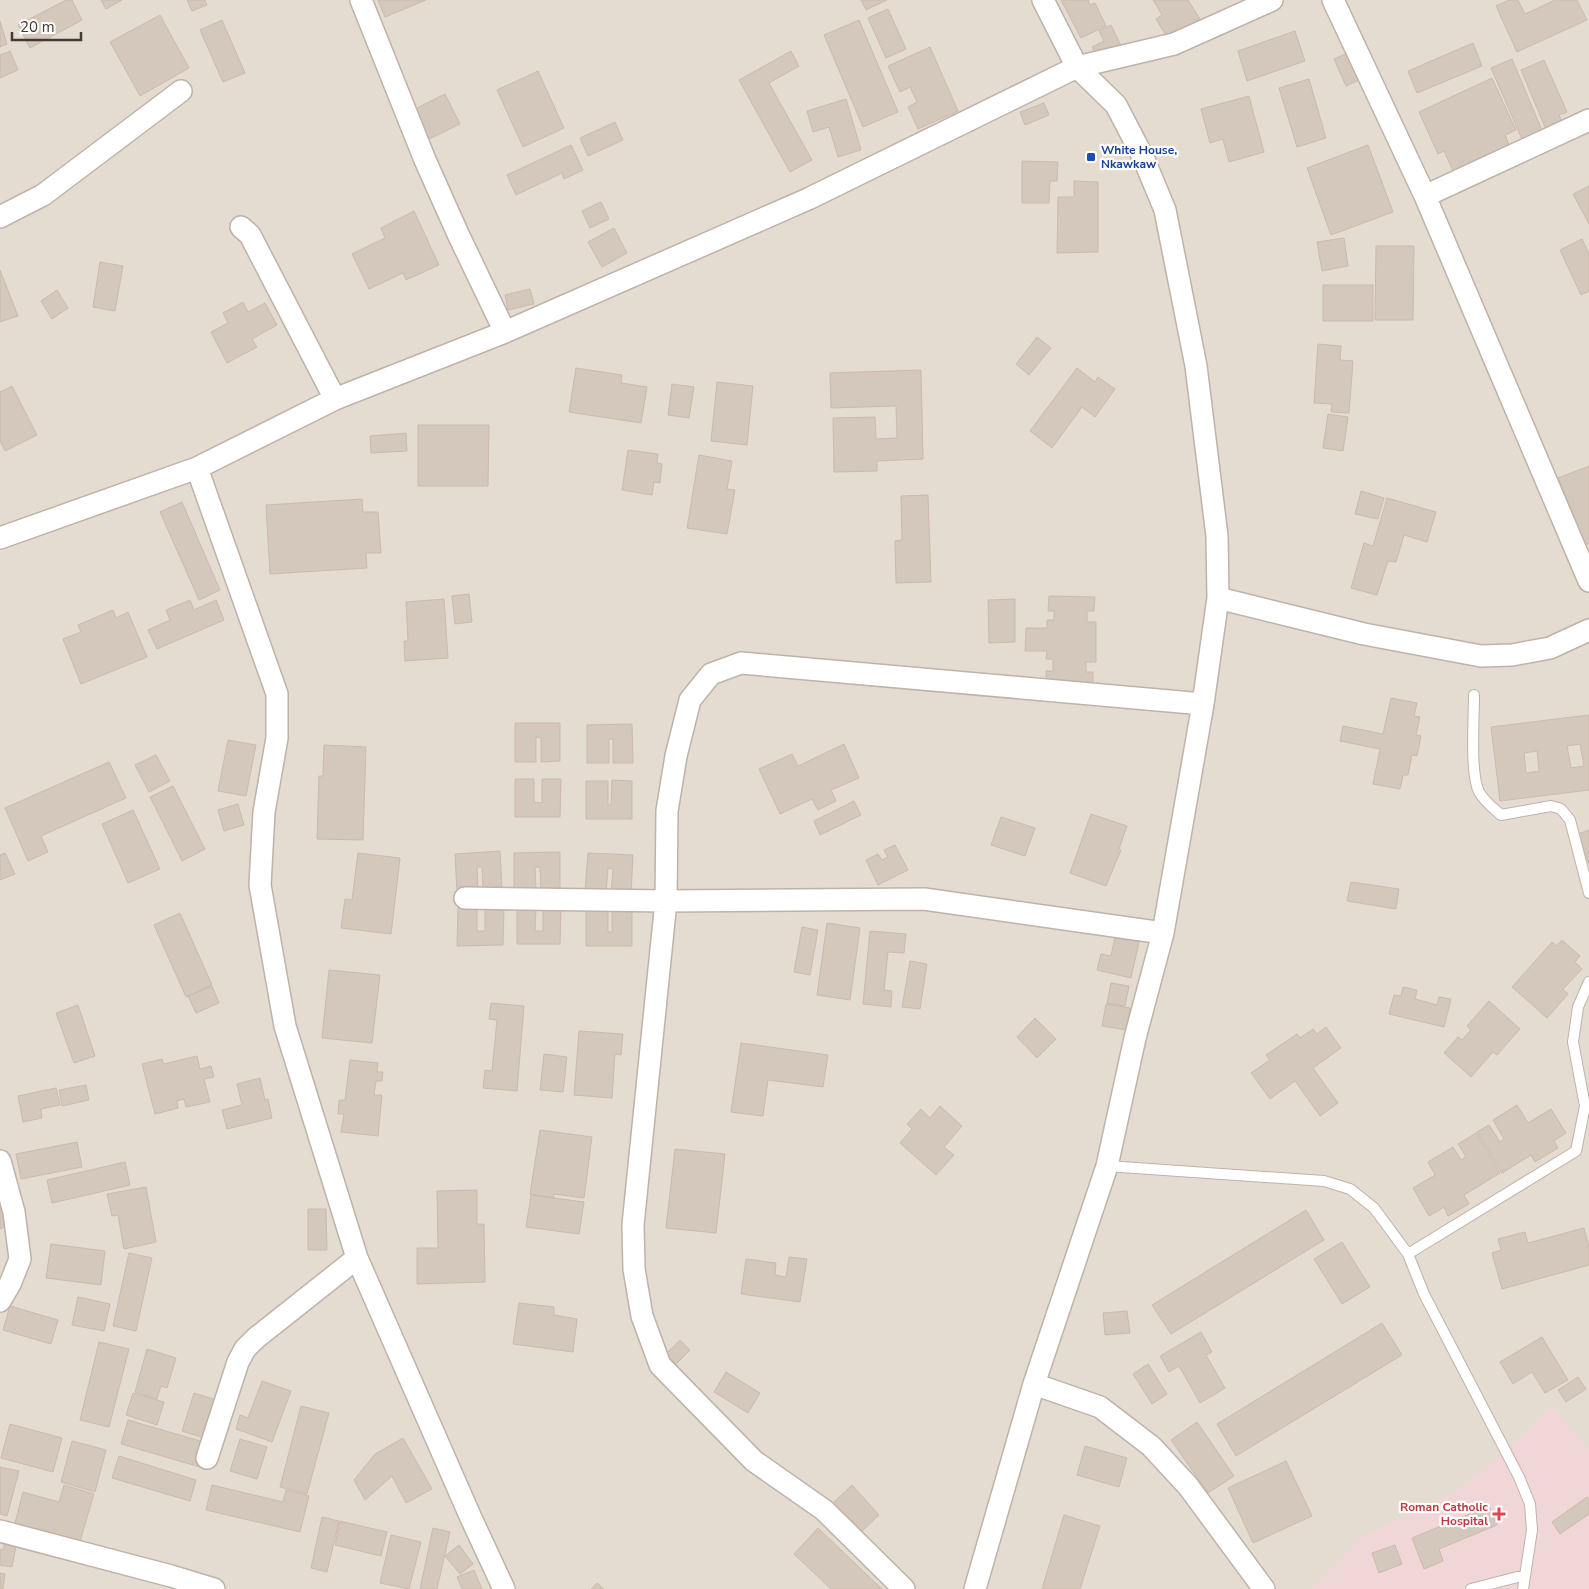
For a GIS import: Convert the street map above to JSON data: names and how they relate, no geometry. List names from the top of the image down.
{
  "places": {
    "transit": ["White House, Nkawkaw"],
    "health": ["Roman Catholic Hospital"]
  },
  "scale_bar": "20 m"
}
